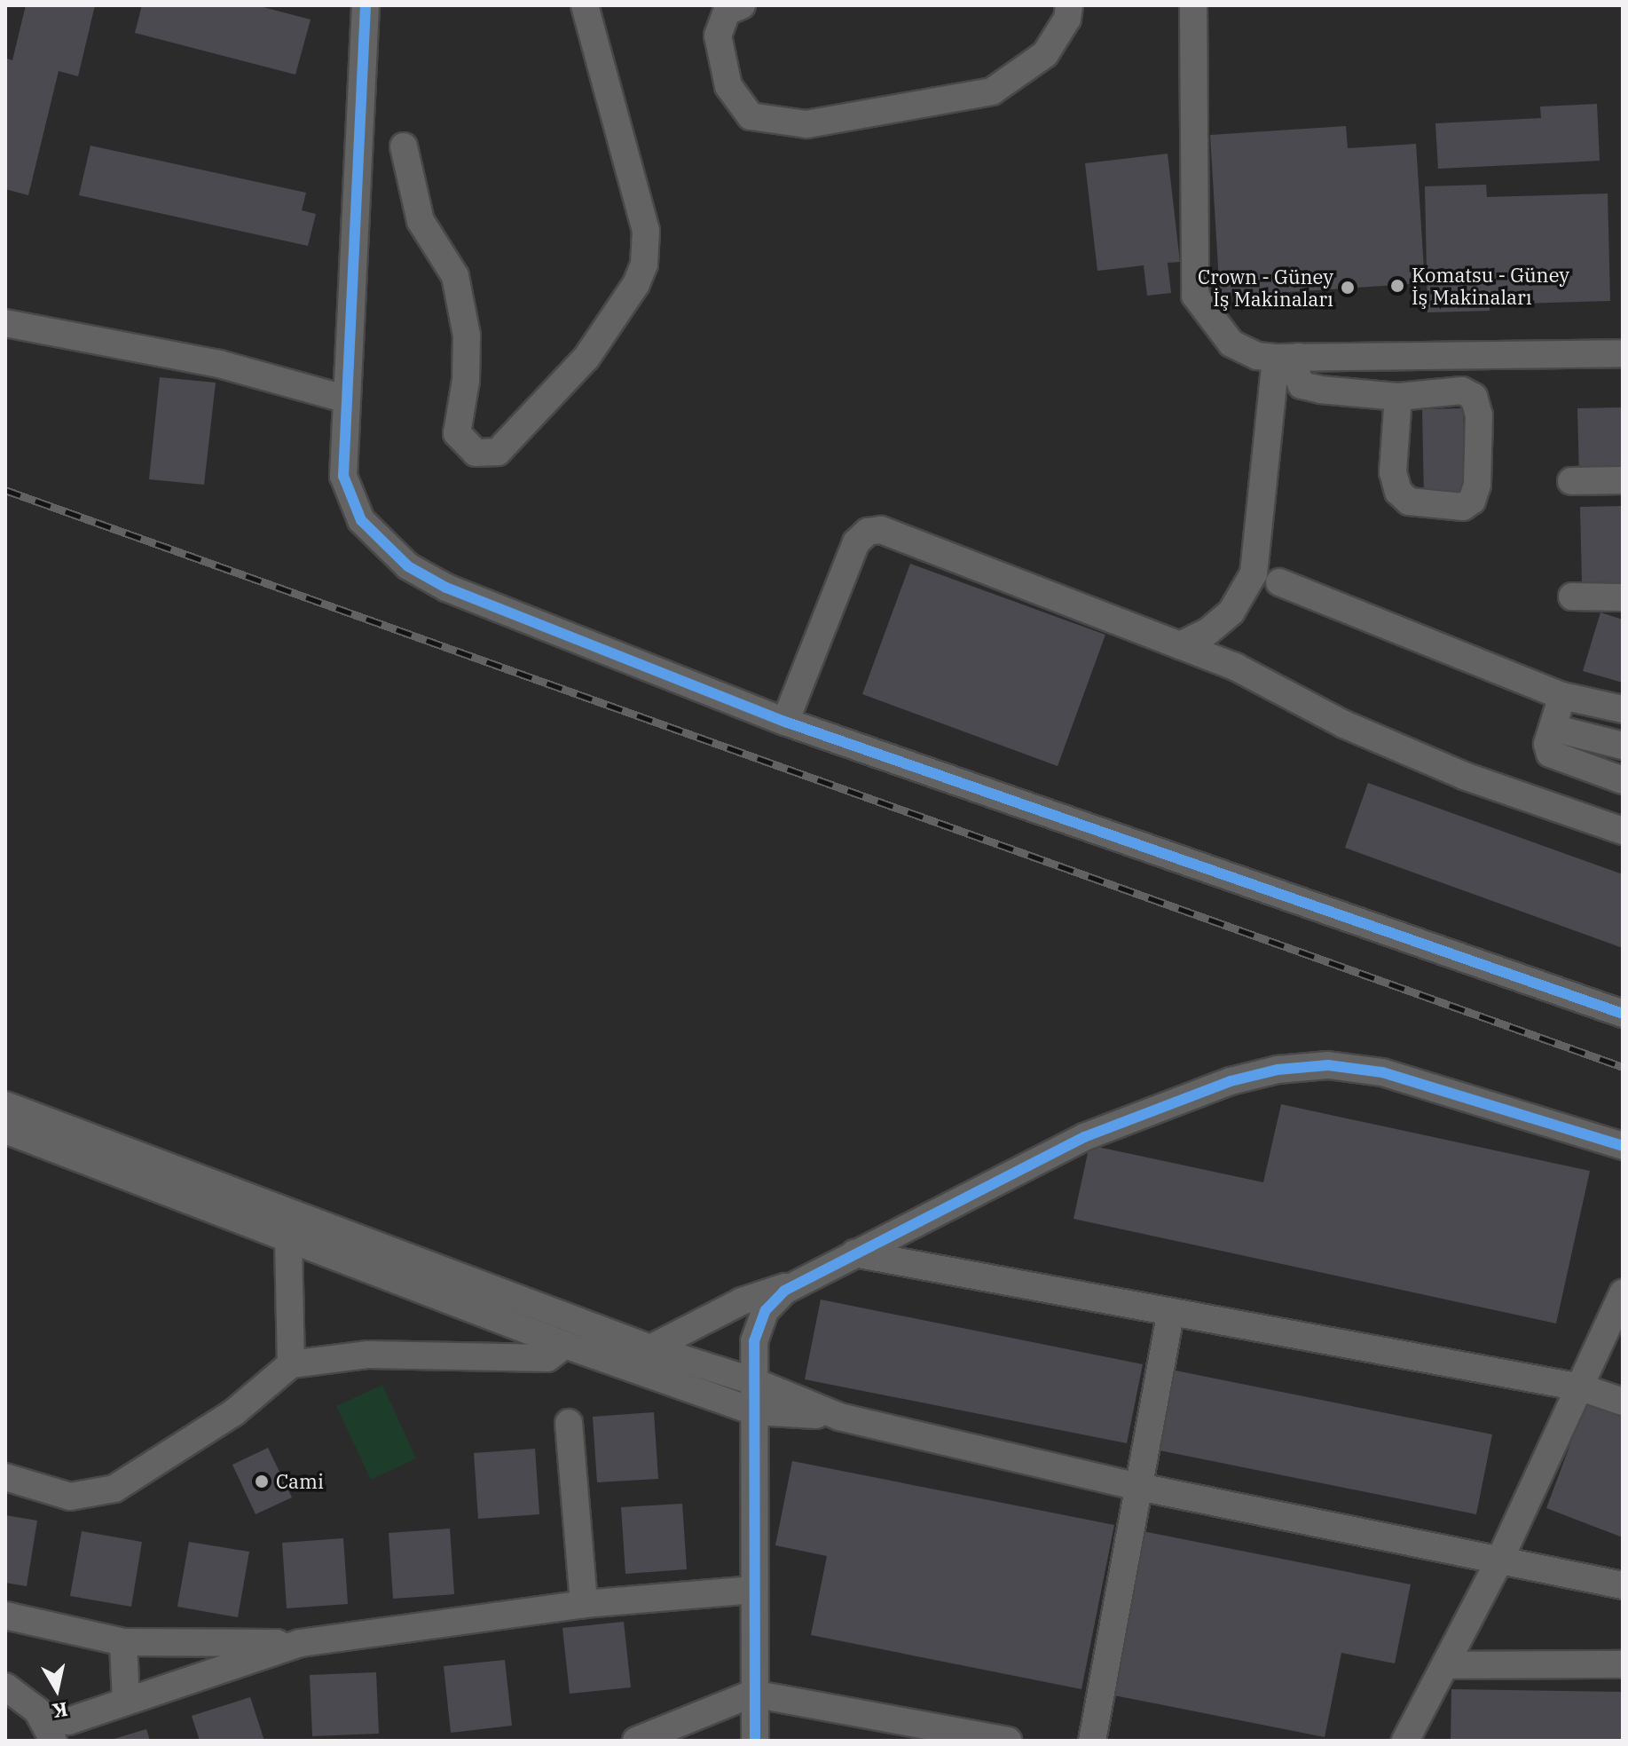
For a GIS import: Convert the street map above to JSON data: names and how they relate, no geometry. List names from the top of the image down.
{
  "places": ["Komatsu - Güney İş Makinaları", "Crown - Güney İş Makinaları", "Cami"],
  "north": "bottom"
}
